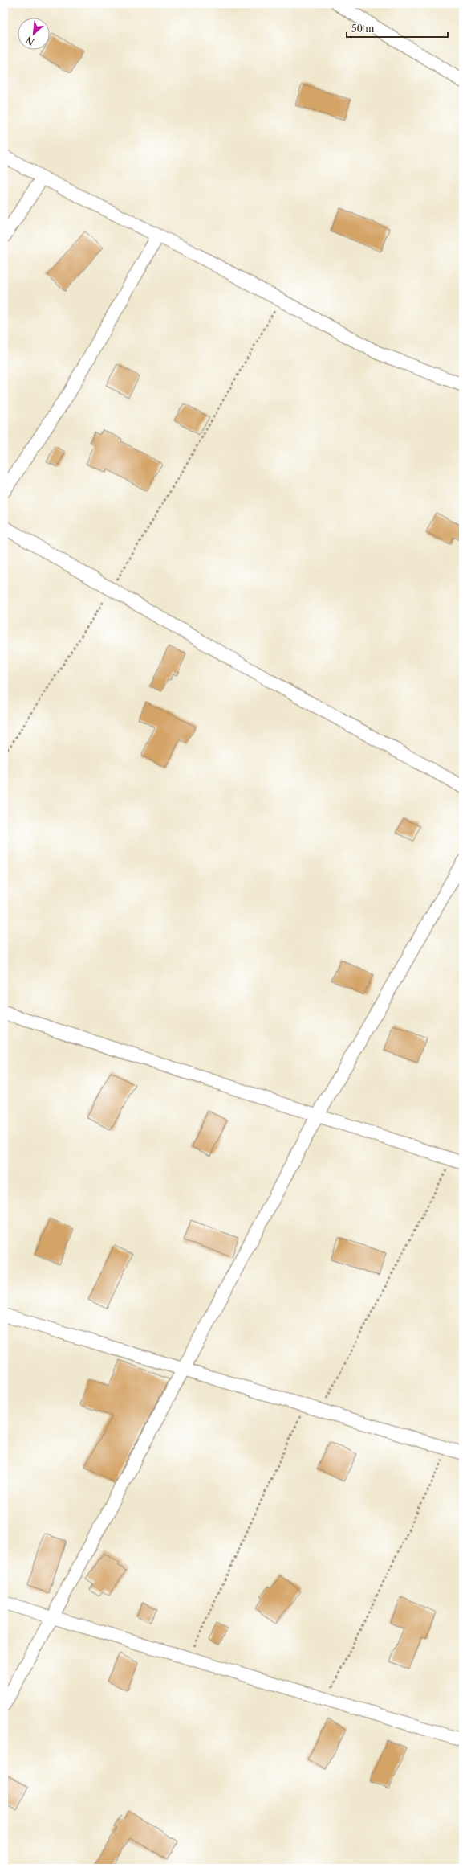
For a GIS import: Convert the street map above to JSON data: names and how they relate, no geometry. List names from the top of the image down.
{
  "scale_bar": "50 m",
  "north": "bottom left"
}
